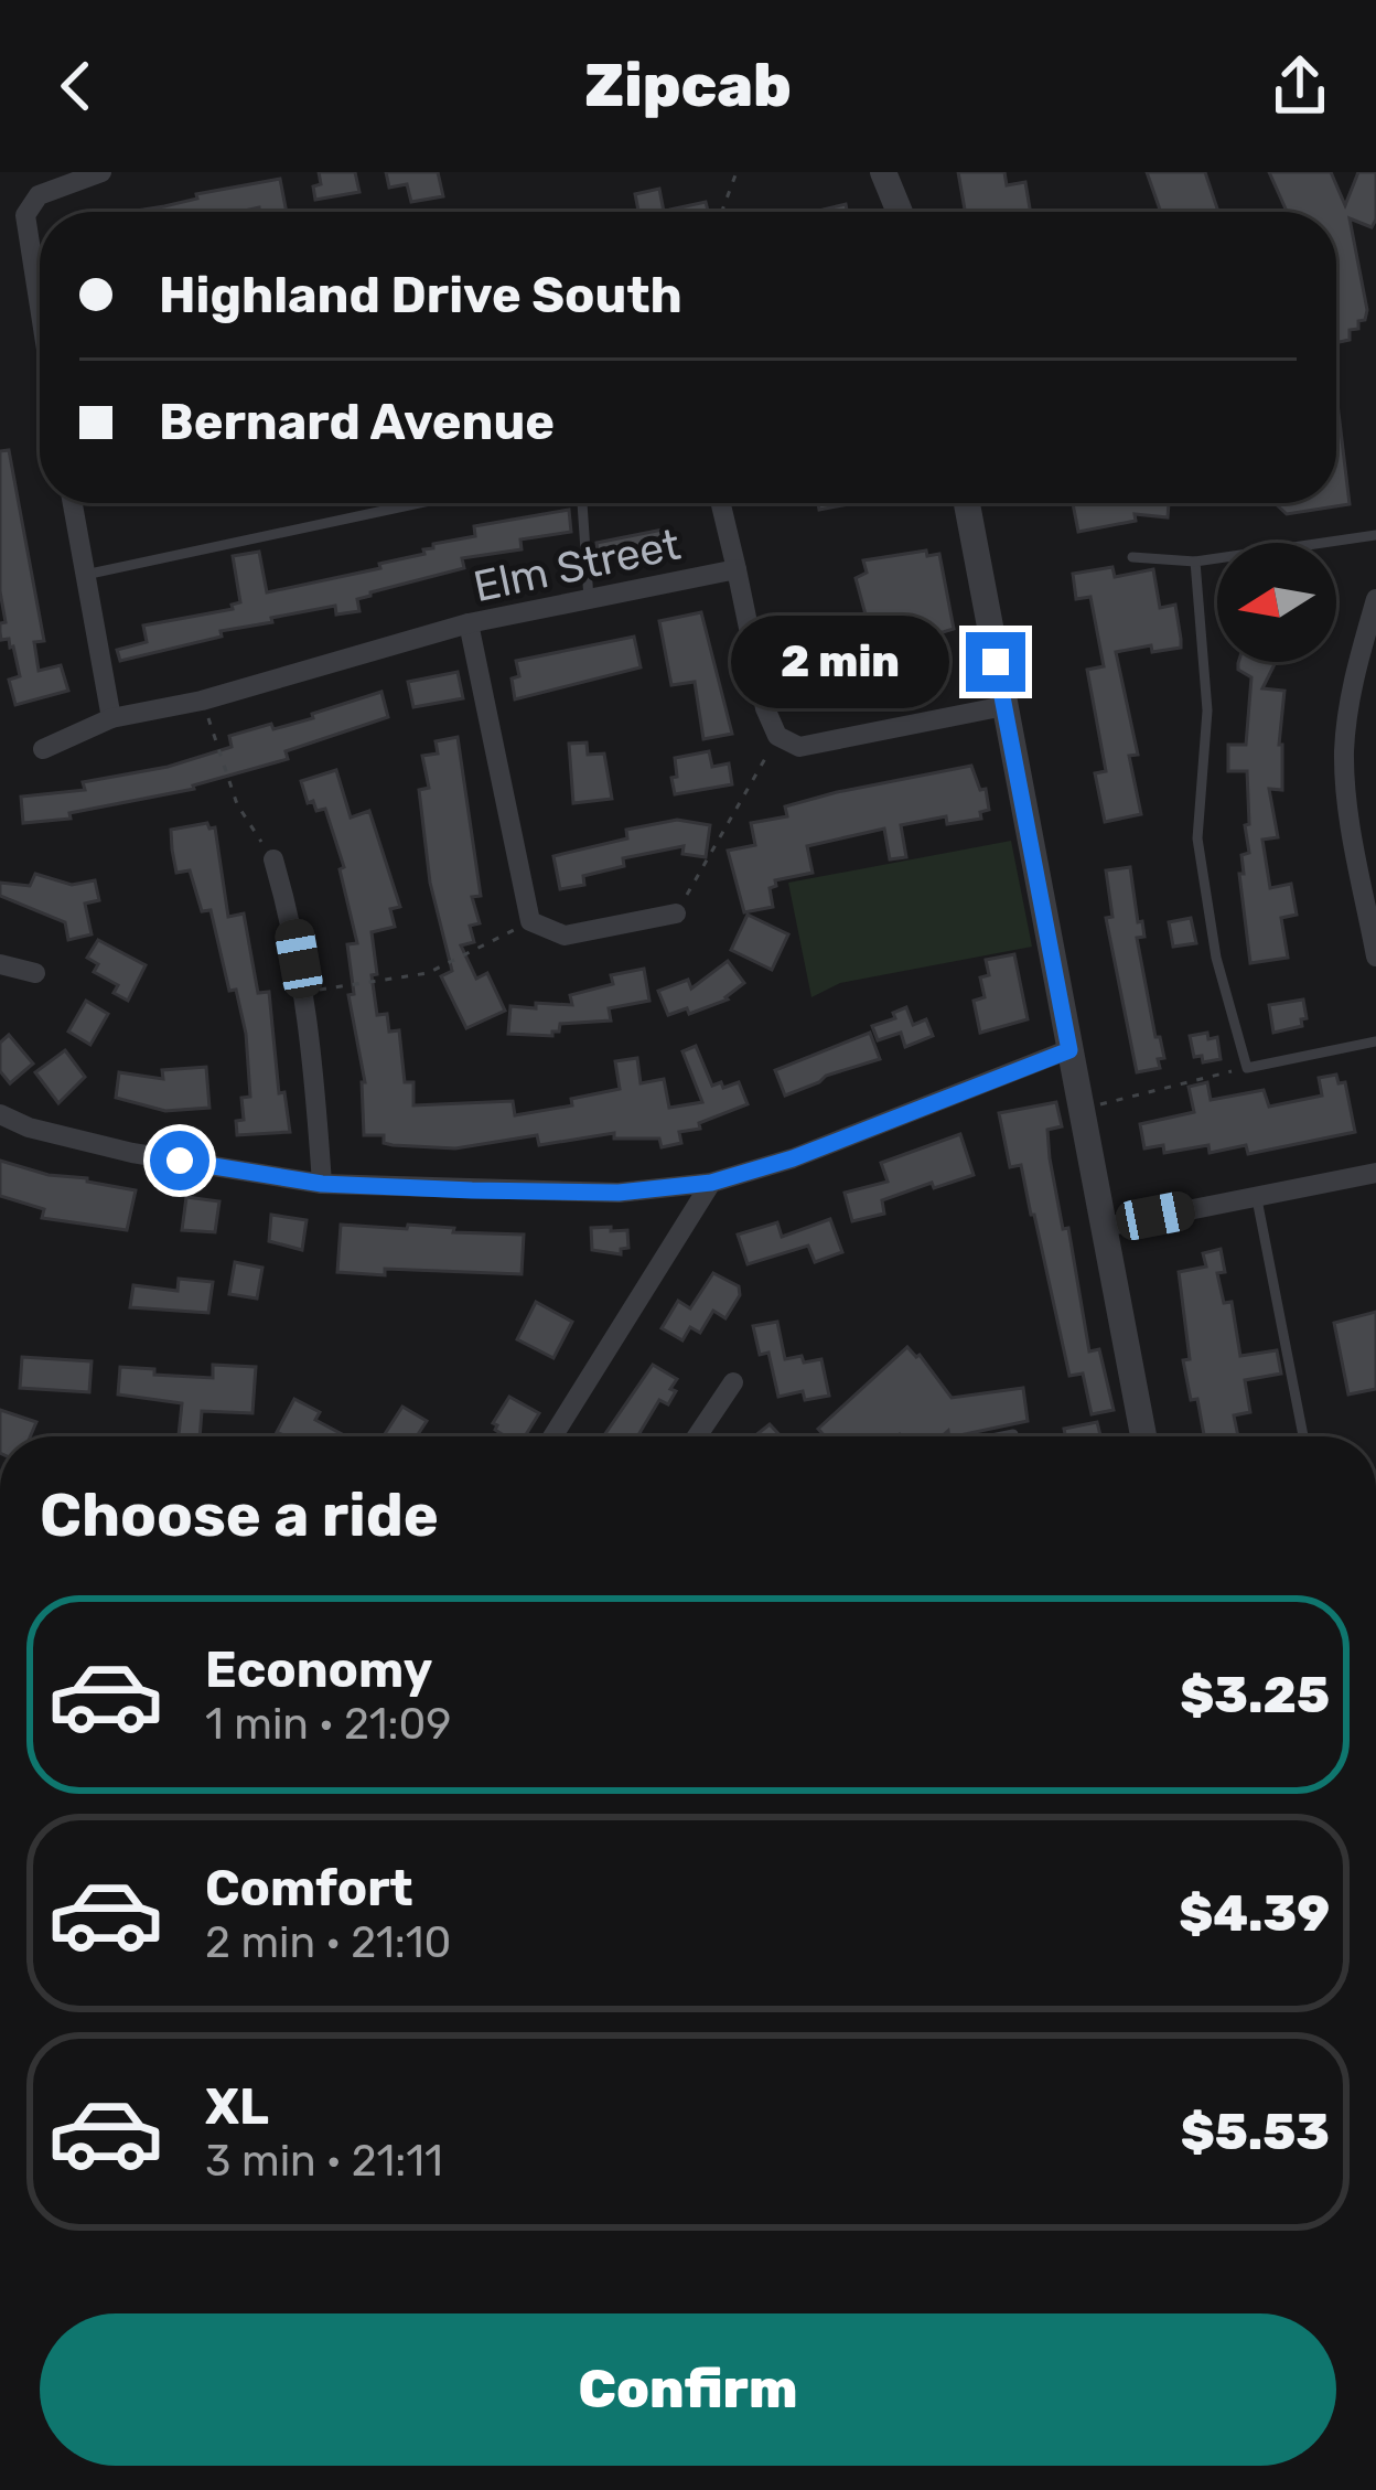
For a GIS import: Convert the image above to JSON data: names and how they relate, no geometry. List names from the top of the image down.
{
  "streets": {
    "street": ["Elm Street"]
  },
  "north": "left",
  "page": {
    "header": "Zipcab",
    "banner": ["Highland Drive South", "Bernard Avenue"],
    "bubble": "2 min",
    "heading": "Choose a ride",
    "list": [
      {
        "name": "Economy",
        "note": "1 min · 21:09",
        "value": "$3.25"
      },
      {
        "name": "Comfort",
        "note": "2 min · 21:10",
        "value": "$4.39"
      },
      {
        "name": "XL",
        "note": "3 min · 21:11",
        "value": "$5.53"
      }
    ],
    "buttons": "Confirm"
  }
}
